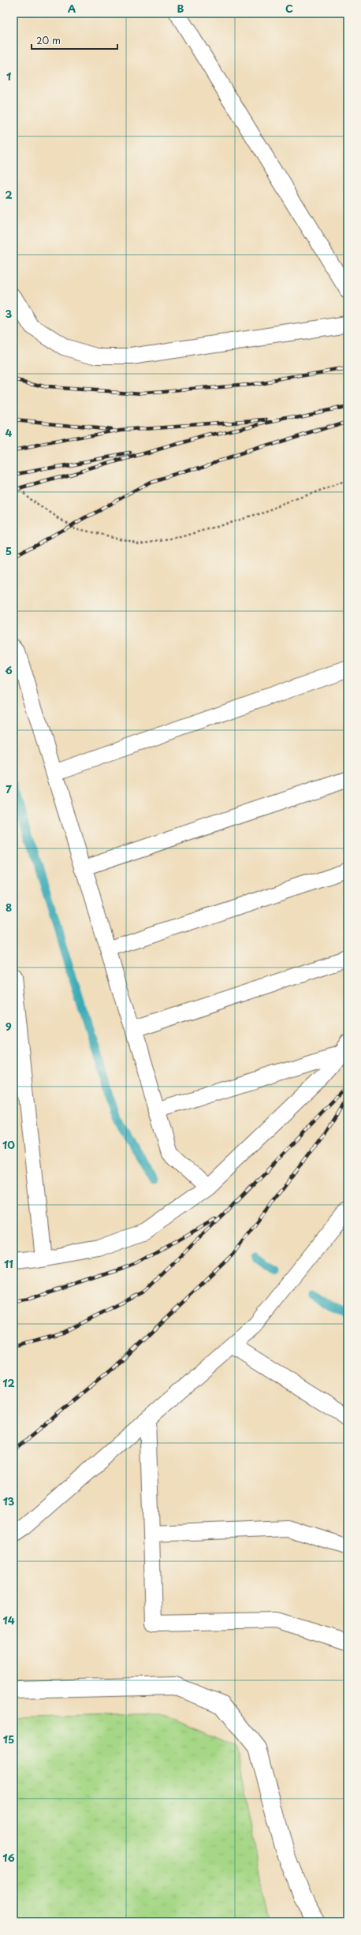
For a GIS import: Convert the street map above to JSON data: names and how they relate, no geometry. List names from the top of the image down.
{
  "scale_bar": "20 m",
  "grid": {
    "columns": ["A", "B", "C"],
    "rows": [
      "1",
      "2",
      "3",
      "4",
      "5",
      "6",
      "7",
      "8",
      "9",
      "10",
      "11",
      "12",
      "13",
      "14",
      "15",
      "16"
    ]
  }
}
